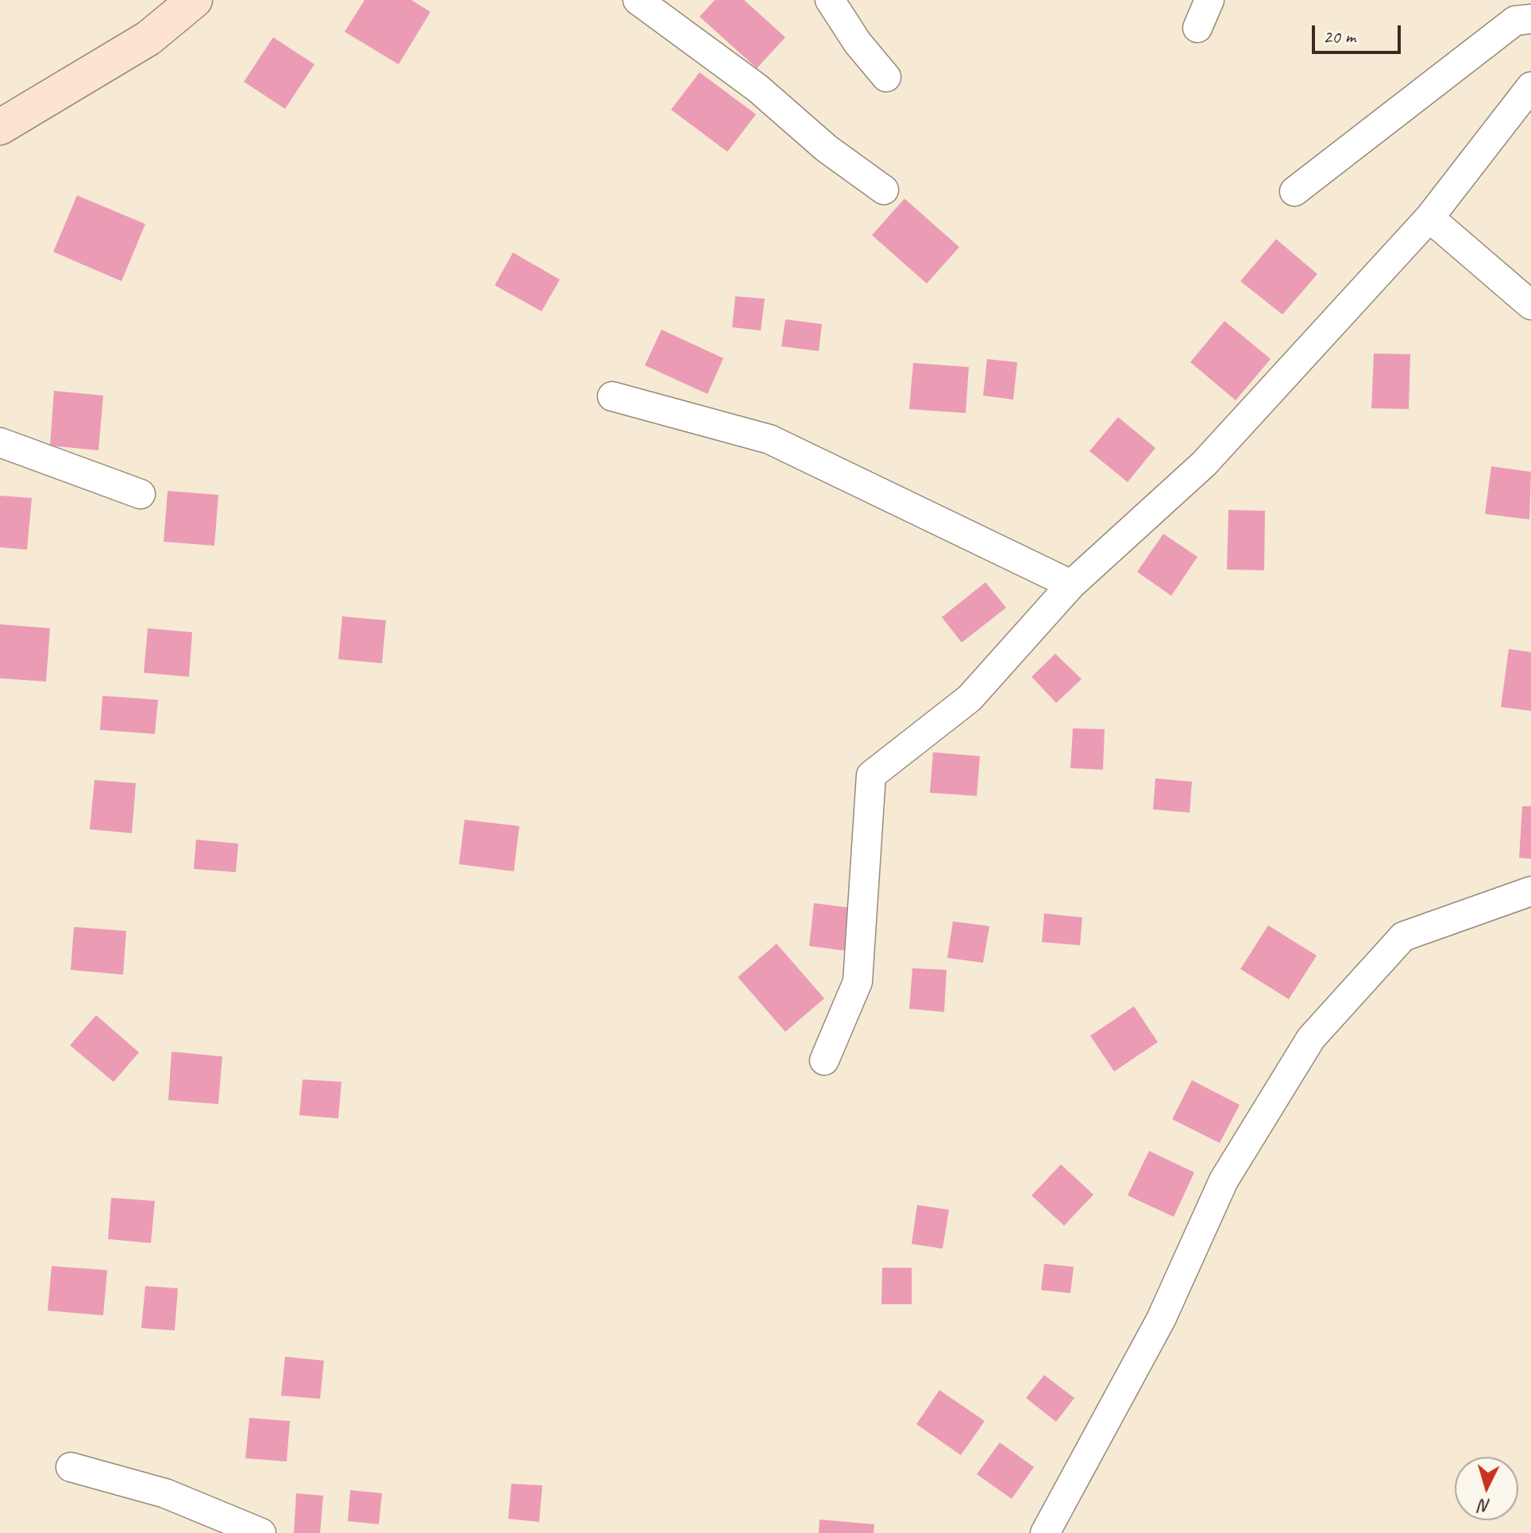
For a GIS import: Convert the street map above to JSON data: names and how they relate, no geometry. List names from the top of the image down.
{
  "scale_bar": "20 m",
  "north": "bottom"
}
